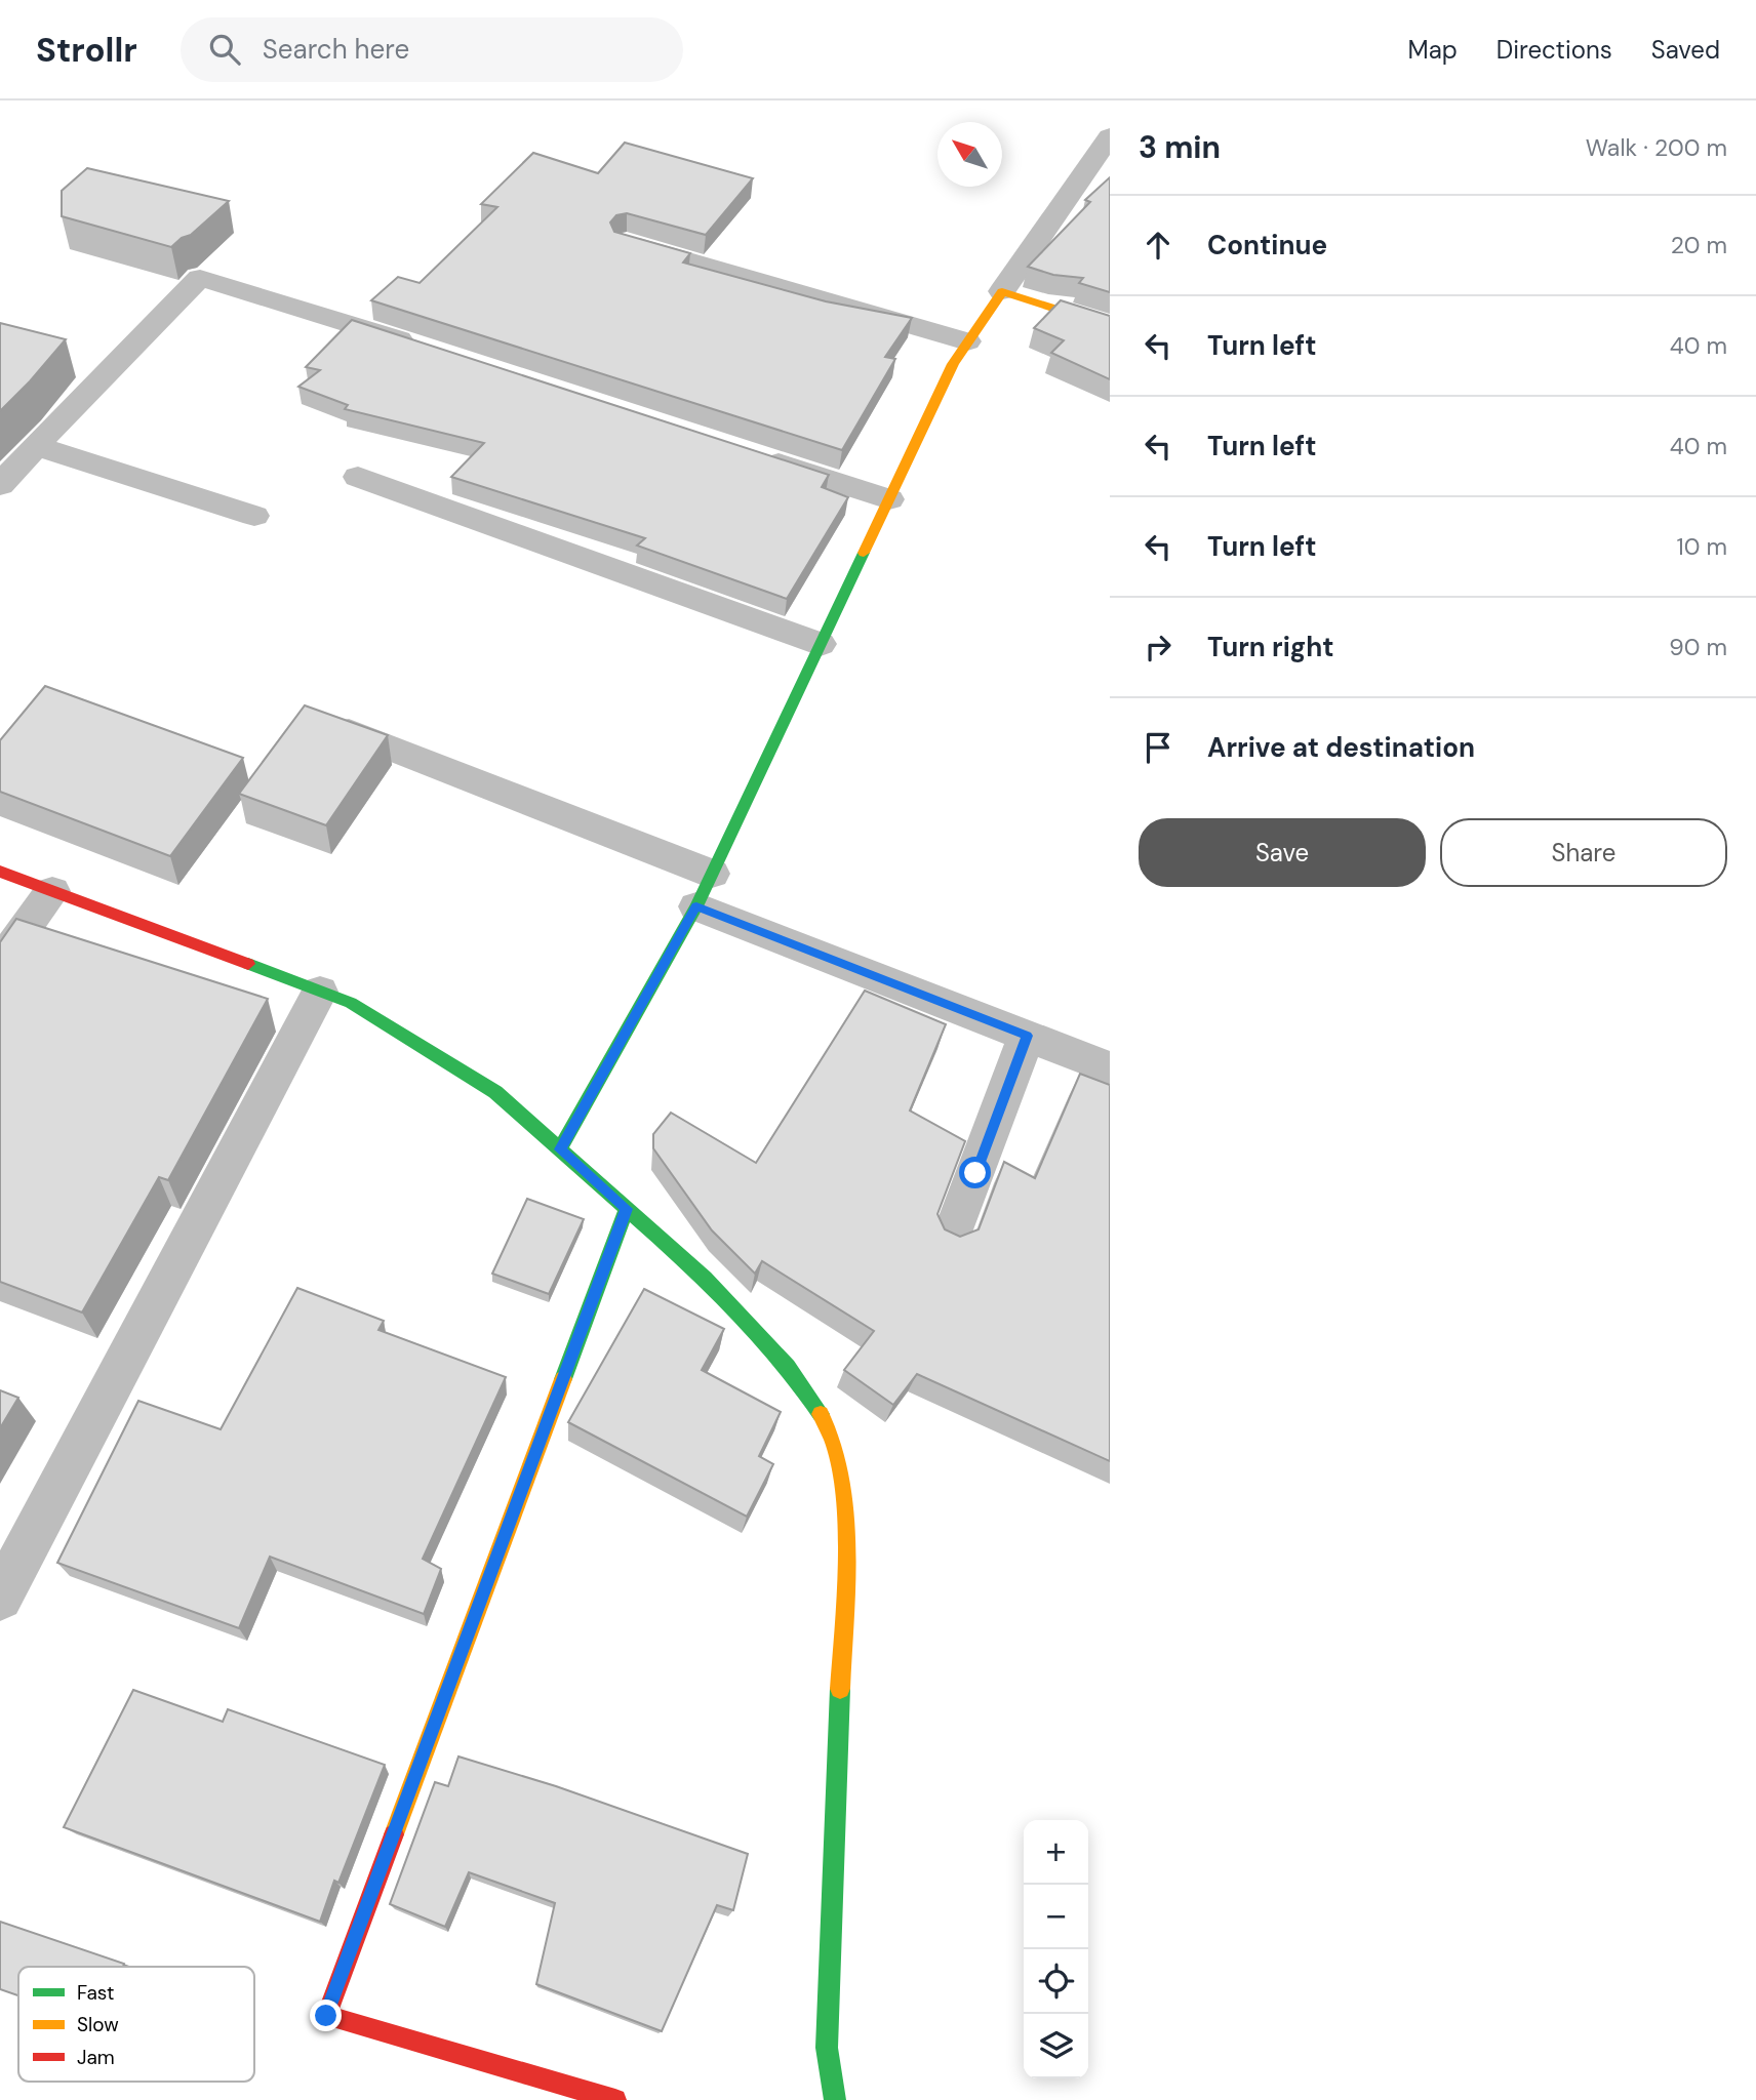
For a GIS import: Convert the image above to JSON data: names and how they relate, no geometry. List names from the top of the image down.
{
  "legend": ["Fast", "Slow", "Jam"],
  "north": "top left",
  "page": {
    "header": "Strollr",
    "search": "Search here",
    "nav": ["Map", "Directions", "Saved"],
    "heading": ["3 min", "Walk · 200 m"],
    "list": [
      ["Continue", "20 m"],
      ["Turn left", "40 m"],
      ["Turn left", "40 m"],
      ["Turn left", "10 m"],
      ["Turn right", "90 m"],
      "Arrive at destination"
    ],
    "buttons": ["Save", "Share"],
    "map_buttons": ["+", "−"]
  }
}
